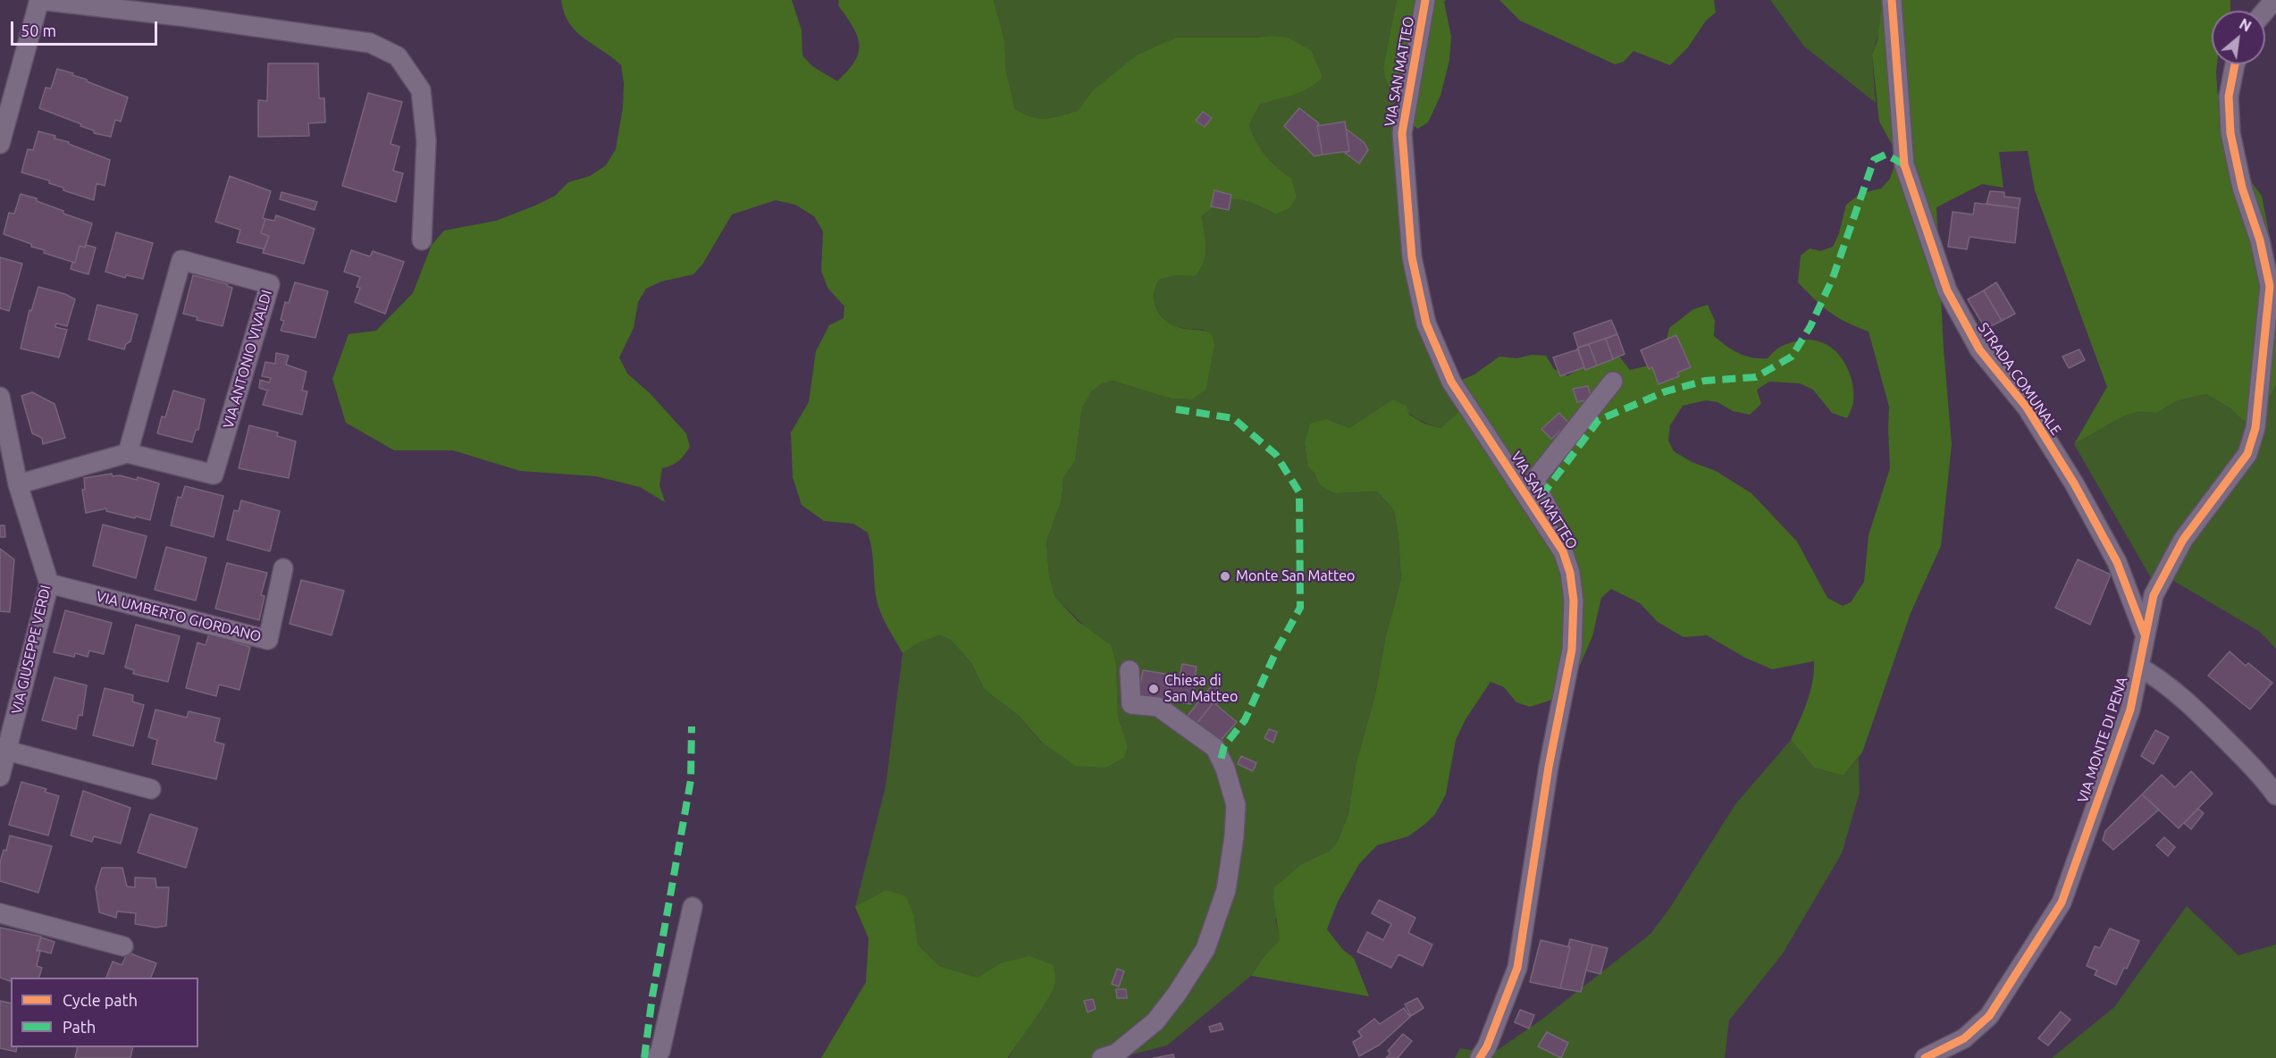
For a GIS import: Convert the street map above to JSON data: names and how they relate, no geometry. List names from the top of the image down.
{
  "streets": {
    "street": [
      "VIA SAN MATTEO",
      "VIA ANTONIO VIVALDI",
      "STRADA COMUNALE",
      "VIA UMBERTO GIORDANO",
      "VIA GIUSEPPE VERDI",
      "VIA MONTE DI PENA"
    ]
  },
  "crossings": [
    ["VIA ANTONIO VIVALDI", "VIA GIUSEPPE VERDI"],
    ["STRADA COMUNALE", "VIA MONTE DI PENA"],
    ["VIA UMBERTO GIORDANO", "VIA GIUSEPPE VERDI"]
  ],
  "places": ["Monte San Matteo", "Chiesa di San Matteo"],
  "legend": ["Cycle path", "Path"],
  "scale_bar": "50 m",
  "north": "top right"
}
